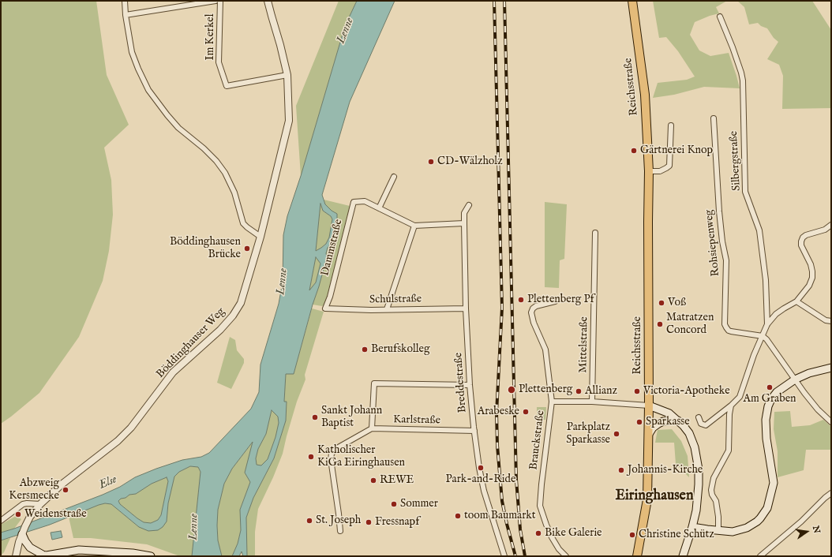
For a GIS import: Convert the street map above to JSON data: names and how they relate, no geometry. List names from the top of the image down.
{
  "streets": {
    "main road": ["Reichsstraße"],
    "street": [
      "Im Kerkel",
      "Silbergstraße",
      "Rohsiepenweg",
      "Dammstraße",
      "Schulstraße",
      "Böddinghauser Weg",
      "Mittelstraße",
      "Breddestraße",
      "Karlstraße",
      "Brauckstraße"
    ]
  },
  "crossings": [
    ["Im Kerkel", "Böddinghauser Weg"],
    ["Dammstraße", "Schulstraße"],
    ["Schulstraße", "Breddestraße"],
    ["Breddestraße", "Karlstraße"]
  ],
  "districts": ["Eiringhausen"],
  "water": ["Lenne", "Else"],
  "places": [
    "Gärtnerei Knop",
    "CD-Wälzholz",
    "Böddinghausen Brücke",
    "Plettenberg Pf",
    "Voß",
    "Matratzen Concord",
    "Berufskolleg",
    "Am Graben",
    "Plettenberg",
    "Allianz",
    "Victoria-Apotheke",
    "Arabeske",
    "Sankt Johann Baptist",
    "Sparkasse",
    "Parkplatz Sparkasse",
    "Katholischer KiGa Eiringhausen",
    "Park-and-Ride",
    "Johannis-Kirche",
    "REWE",
    "Abzweig Kersmecke",
    "Sommer",
    "Weidenstraße",
    "toom Baumarkt",
    "St. Joseph",
    "Fressnapf",
    "Bike Galerie",
    "Christine Schütz"
  ],
  "north": "right"
}
